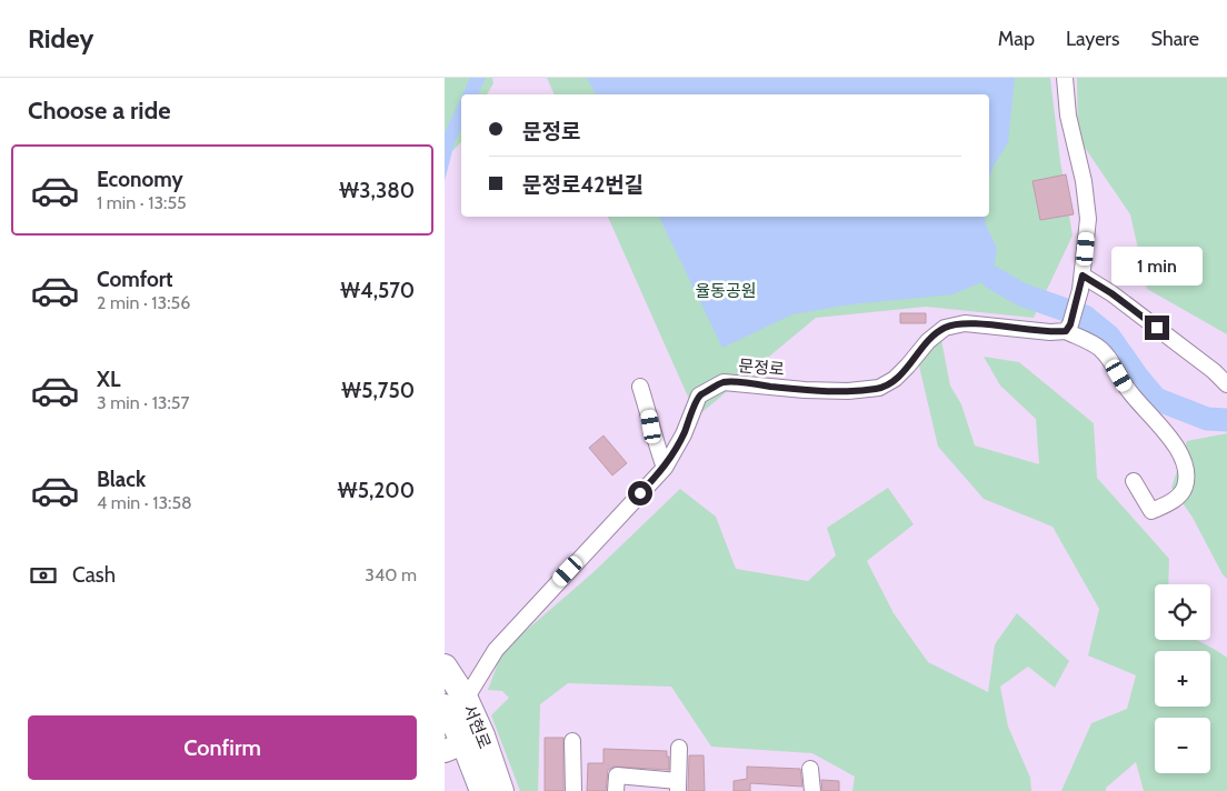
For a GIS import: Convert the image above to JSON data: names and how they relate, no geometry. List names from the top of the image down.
{
  "streets": {
    "main road": ["서현로"],
    "street": ["문정로"]
  },
  "crossings": [
    ["문정로", "서현로"]
  ],
  "parks": ["율동공원"],
  "page": {
    "header": "Ridey",
    "nav": ["Map", "Layers", "Share"],
    "heading": "Choose a ride",
    "banner": ["문정로", "문정로42번길"],
    "list": [
      {
        "name": "Economy",
        "note": "1 min · 13:55",
        "value": "₩3,380"
      },
      {
        "name": "Comfort",
        "note": "2 min · 13:56",
        "value": "₩4,570"
      },
      {
        "name": "XL",
        "note": "3 min · 13:57",
        "value": "₩5,750"
      },
      {
        "name": "Black",
        "note": "4 min · 13:58",
        "value": "₩5,200"
      }
    ],
    "bubble": "1 min",
    "pay": ["Cash", "340 m"],
    "map_buttons": ["+", "−"],
    "buttons": "Confirm"
  }
}
